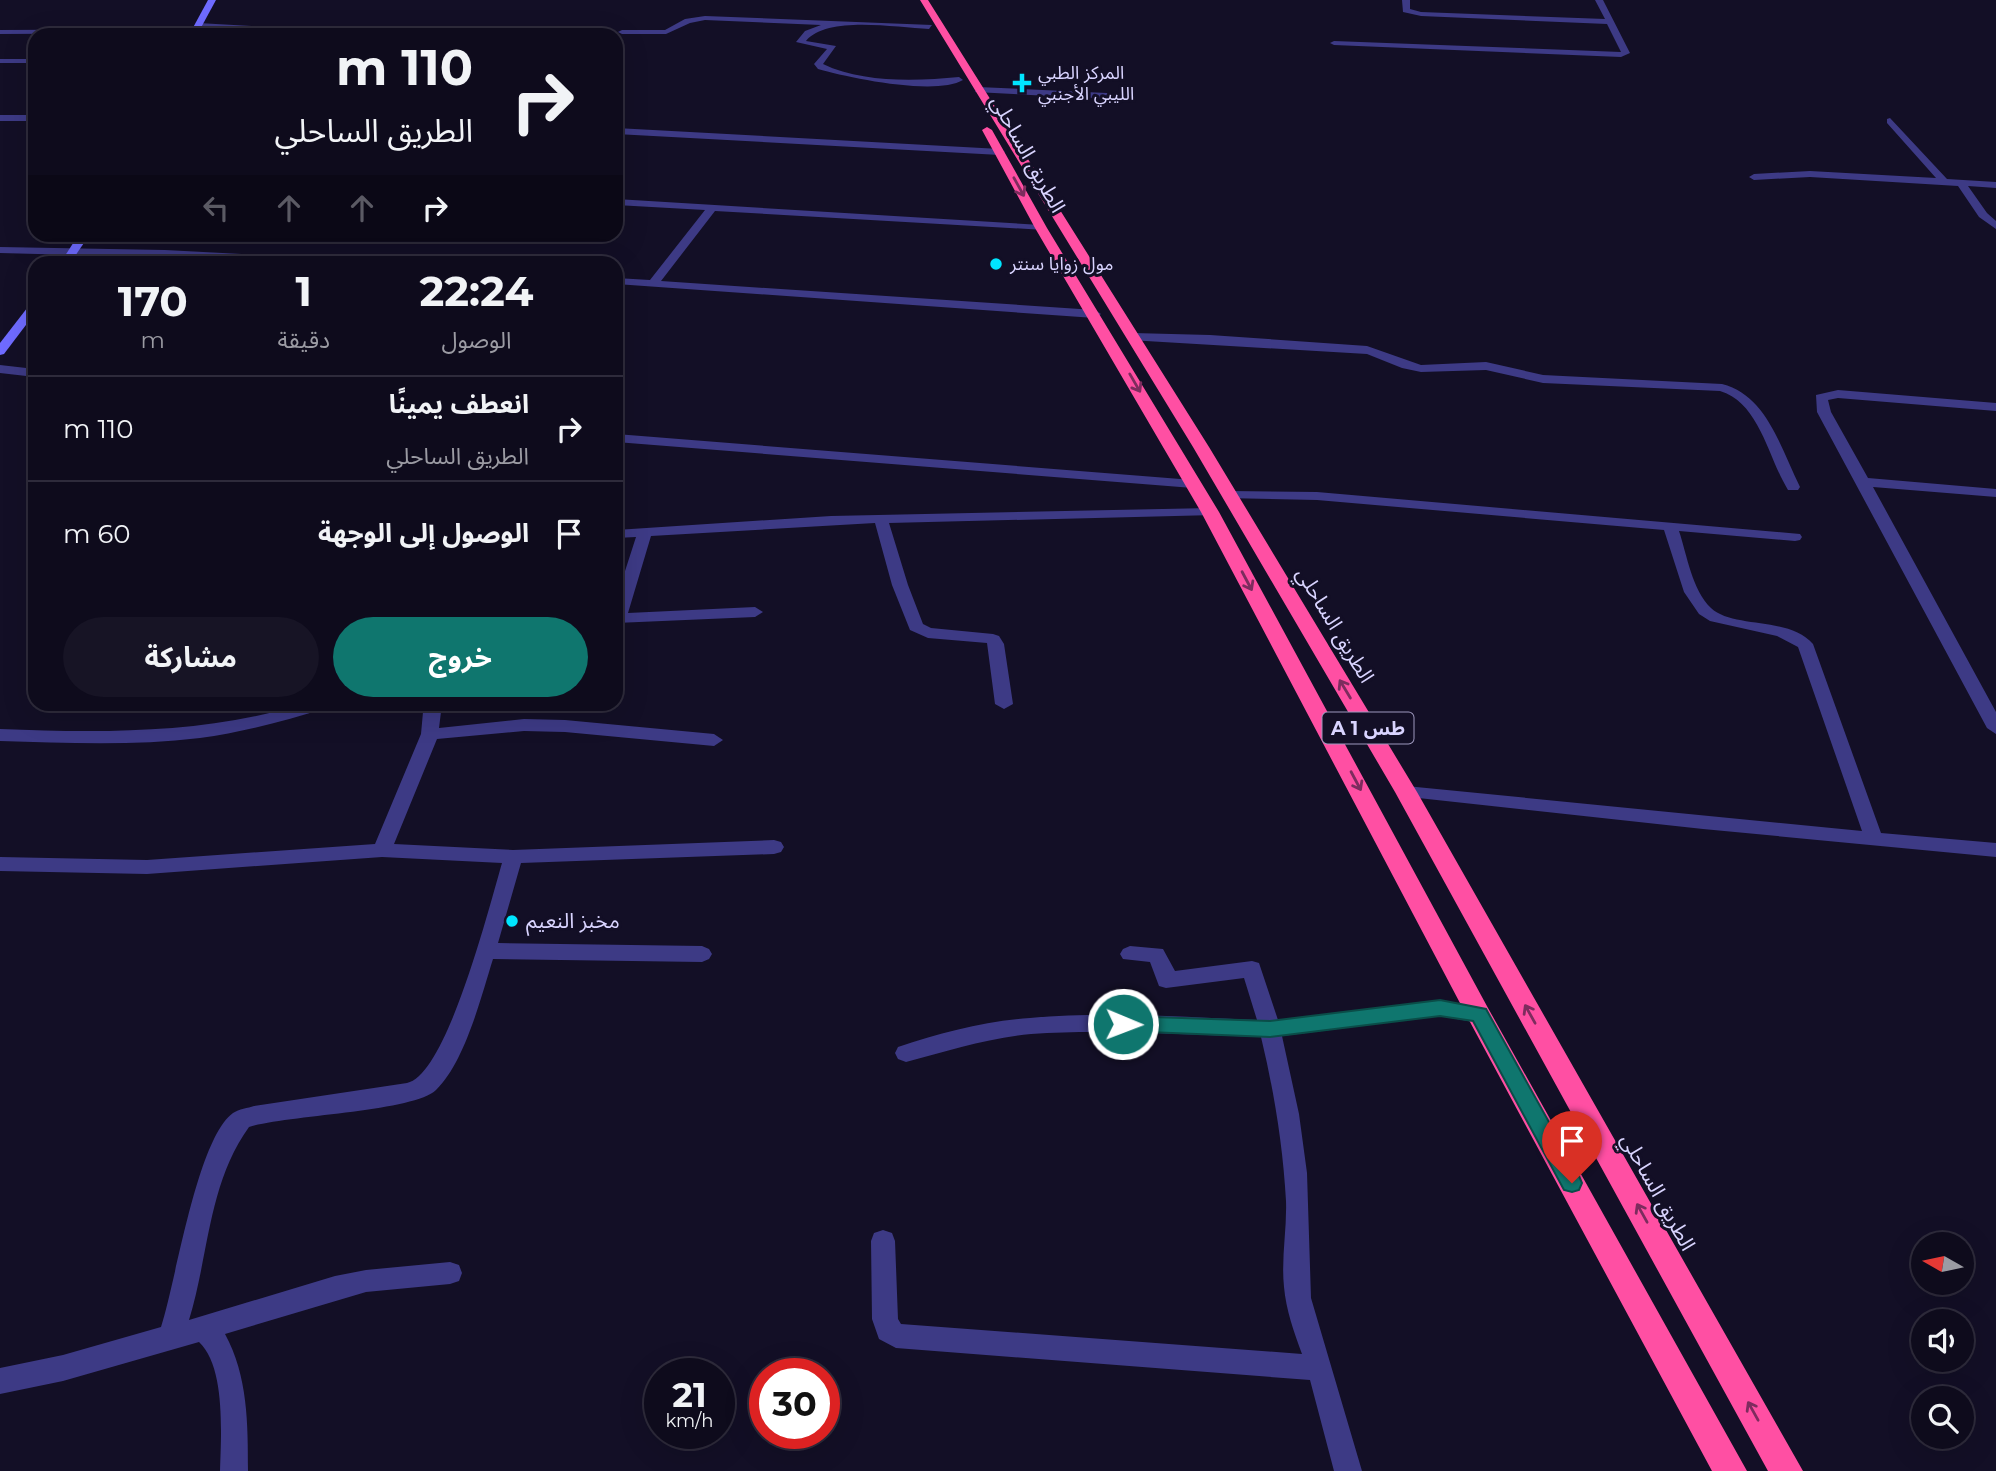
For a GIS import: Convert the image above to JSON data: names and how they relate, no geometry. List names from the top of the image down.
{
  "streets": {
    "highway": ["الطريق الساحلي", "A 1 طس"]
  },
  "places": {
    "health": ["المركز الطبي الليبي الأجنبي"],
    "other": ["مول زوايا سنتر", "مخبز النعيم"]
  },
  "north": "left",
  "page": {
    "turn": ["110 m", "الطريق الساحلي"],
    "eta": [
      "22:24",
      "الوصول",
      "1",
      "دقيقة",
      "170",
      "m"
    ],
    "list": [
      {
        "name": "انعطف يمينًا",
        "note": "الطريق الساحلي",
        "value": "110 m"
      },
      {
        "name": "الوصول إلى الوجهة",
        "value": "60 m"
      }
    ],
    "buttons": ["خروج", "مشاركة"],
    "speed": "21 km/h",
    "limit": "30"
  }
}
